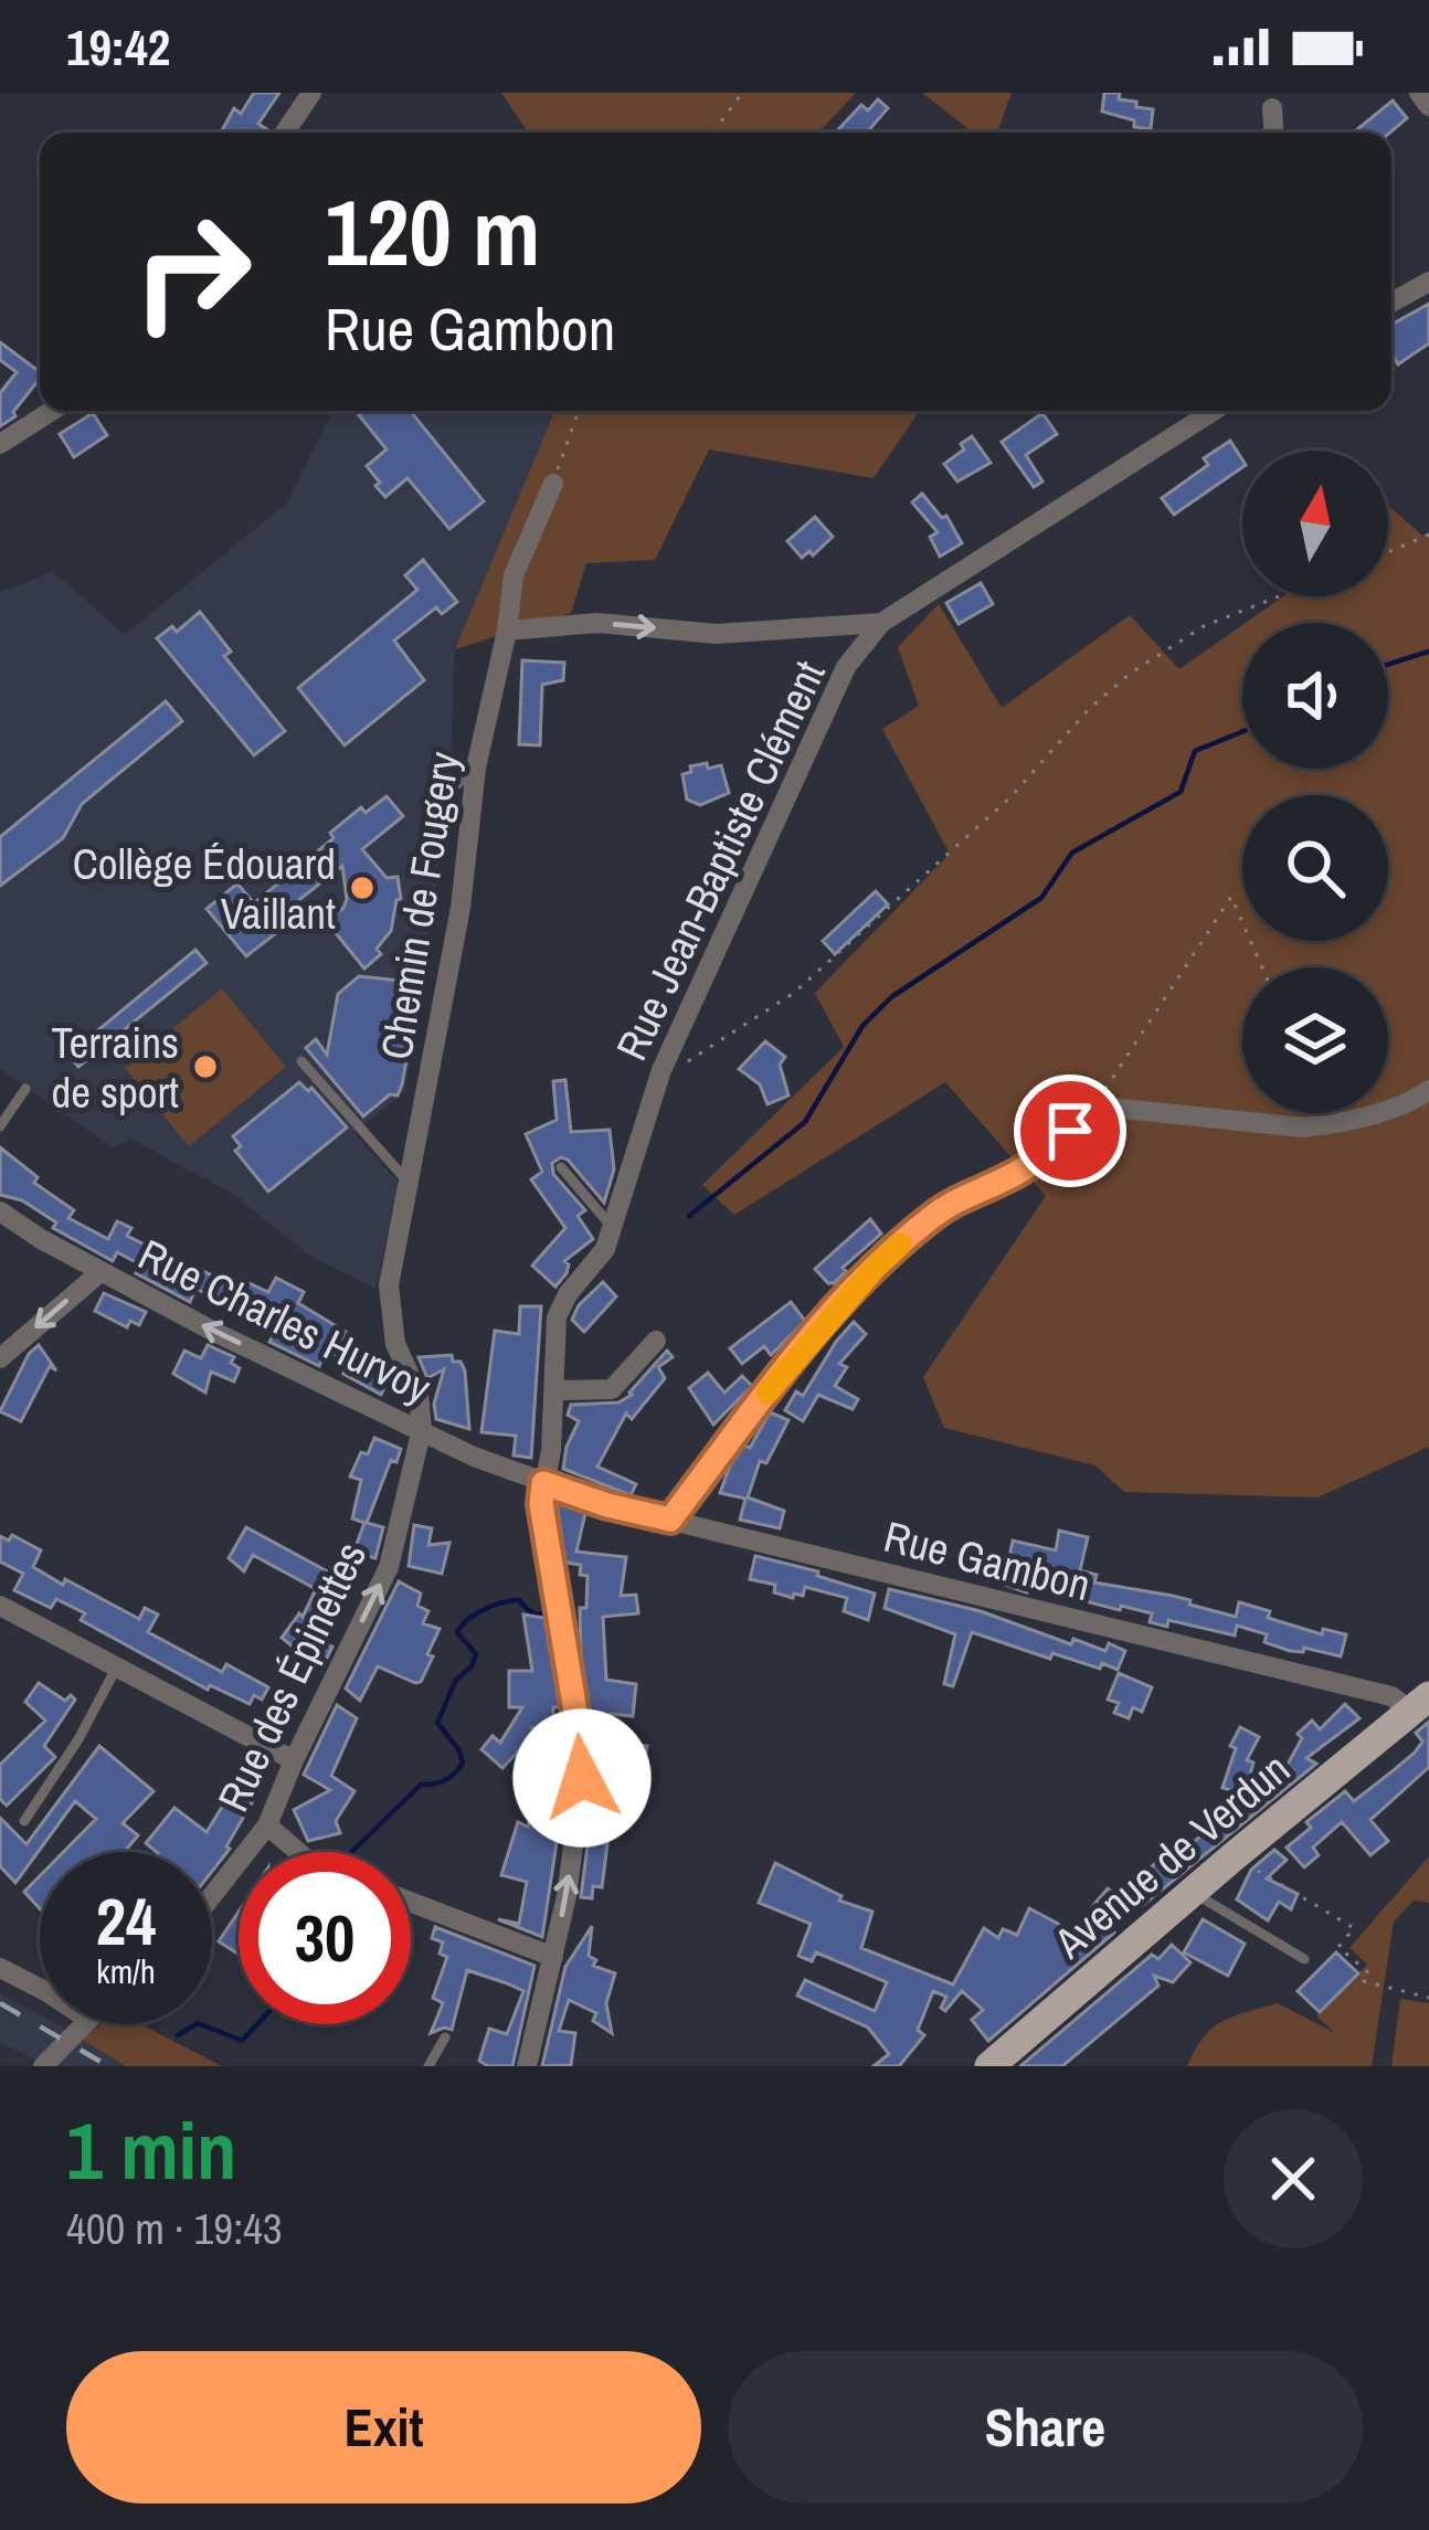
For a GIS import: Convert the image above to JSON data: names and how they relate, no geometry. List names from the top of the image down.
{
  "streets": {
    "main road": ["Avenue de Verdun"],
    "street": [
      "Rue Jean-Baptiste Clément",
      "Chemin de Fougery",
      "Rue Charles Hurvoy",
      "Rue Gambon",
      "Rue des Épinettes"
    ]
  },
  "crossings": [
    ["Rue Jean-Baptiste Clément", "Rue Charles Hurvoy"],
    ["Rue Jean-Baptiste Clément", "Rue Gambon"],
    ["Chemin de Fougery", "Rue Charles Hurvoy"],
    ["Chemin de Fougery", "Rue des Épinettes"],
    ["Rue Charles Hurvoy", "Rue Gambon"],
    ["Rue Charles Hurvoy", "Rue des Épinettes"],
    ["Rue Gambon", "Avenue de Verdun"]
  ],
  "one_way": ["Rue Charles Hurvoy", "Rue des Épinettes"],
  "places": ["Collège Édouard Vaillant", "Terrains de sport"],
  "north": "top",
  "page": {
    "status": "19:42",
    "turn": ["120 m", "Rue Gambon"],
    "speed": "24 km/h",
    "limit": "30",
    "heading": ["1 min", "400 m · 19:43"],
    "buttons": ["Exit", "Share"]
  }
}
